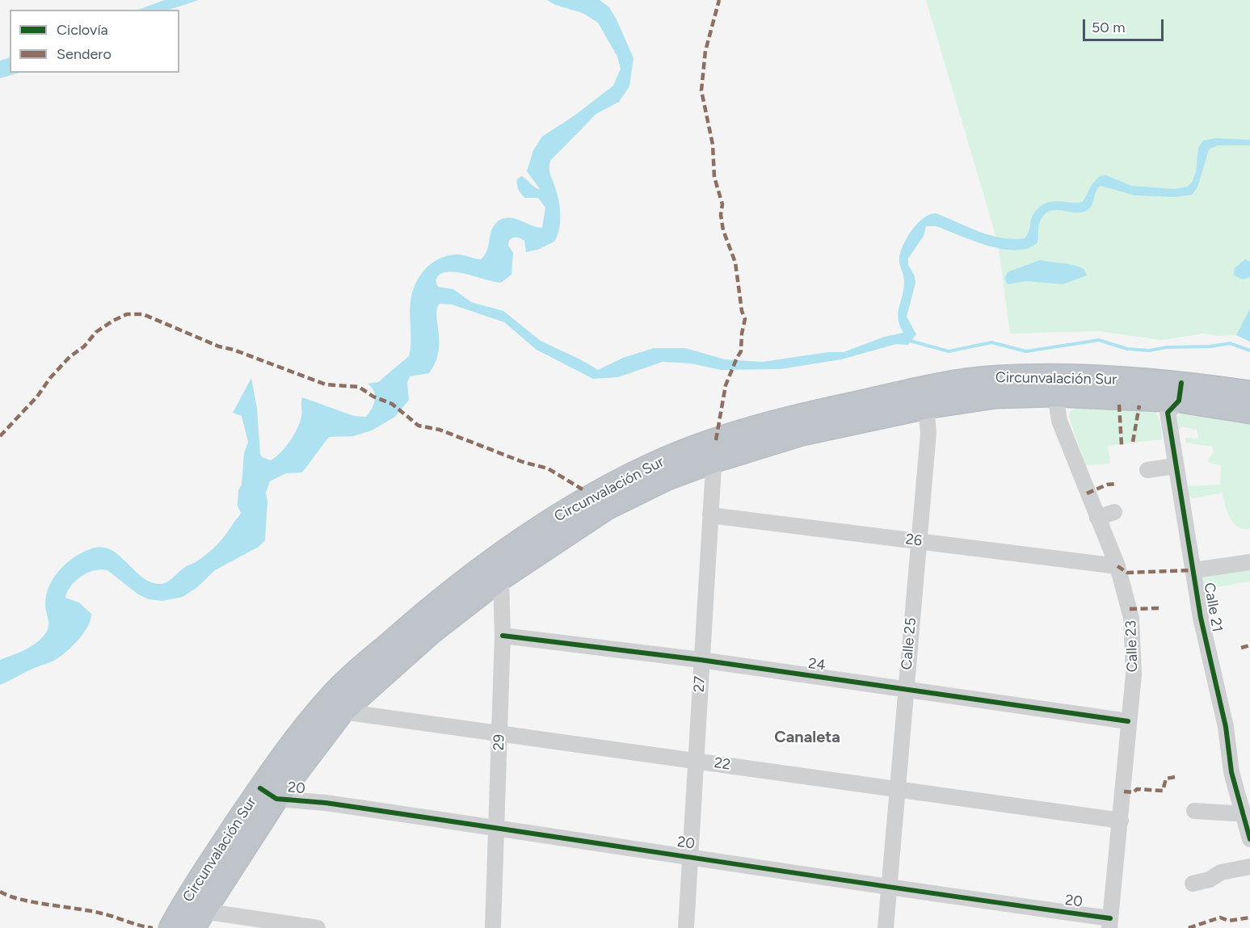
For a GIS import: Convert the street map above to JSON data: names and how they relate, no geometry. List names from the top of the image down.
{
  "streets": {
    "highway": ["Circunvalación Sur"],
    "street": [
      "26",
      "Calle 21",
      "Calle 25",
      "Calle 23",
      "24",
      "27",
      "29",
      "22",
      "20"
    ]
  },
  "crossings": [
    ["Circunvalación Sur", "Calle 21"],
    ["Circunvalación Sur", "Calle 25"],
    ["Circunvalación Sur", "Calle 23"],
    ["Circunvalación Sur", "27"],
    ["Circunvalación Sur", "29"],
    ["Circunvalación Sur", "22"],
    ["Circunvalación Sur", "20"],
    ["26", "Calle 25"],
    ["26", "Calle 23"],
    ["26", "27"],
    ["Calle 25", "24"],
    ["Calle 25", "22"],
    ["Calle 25", "20"],
    ["Calle 23", "24"],
    ["Calle 23", "22"],
    ["Calle 23", "20"],
    ["24", "27"],
    ["24", "29"],
    ["27", "22"],
    ["27", "20"],
    ["29", "22"],
    ["29", "20"]
  ],
  "districts": ["Canaleta"],
  "legend": ["Ciclovía", "Sendero"],
  "scale_bar": "50 m"
}
